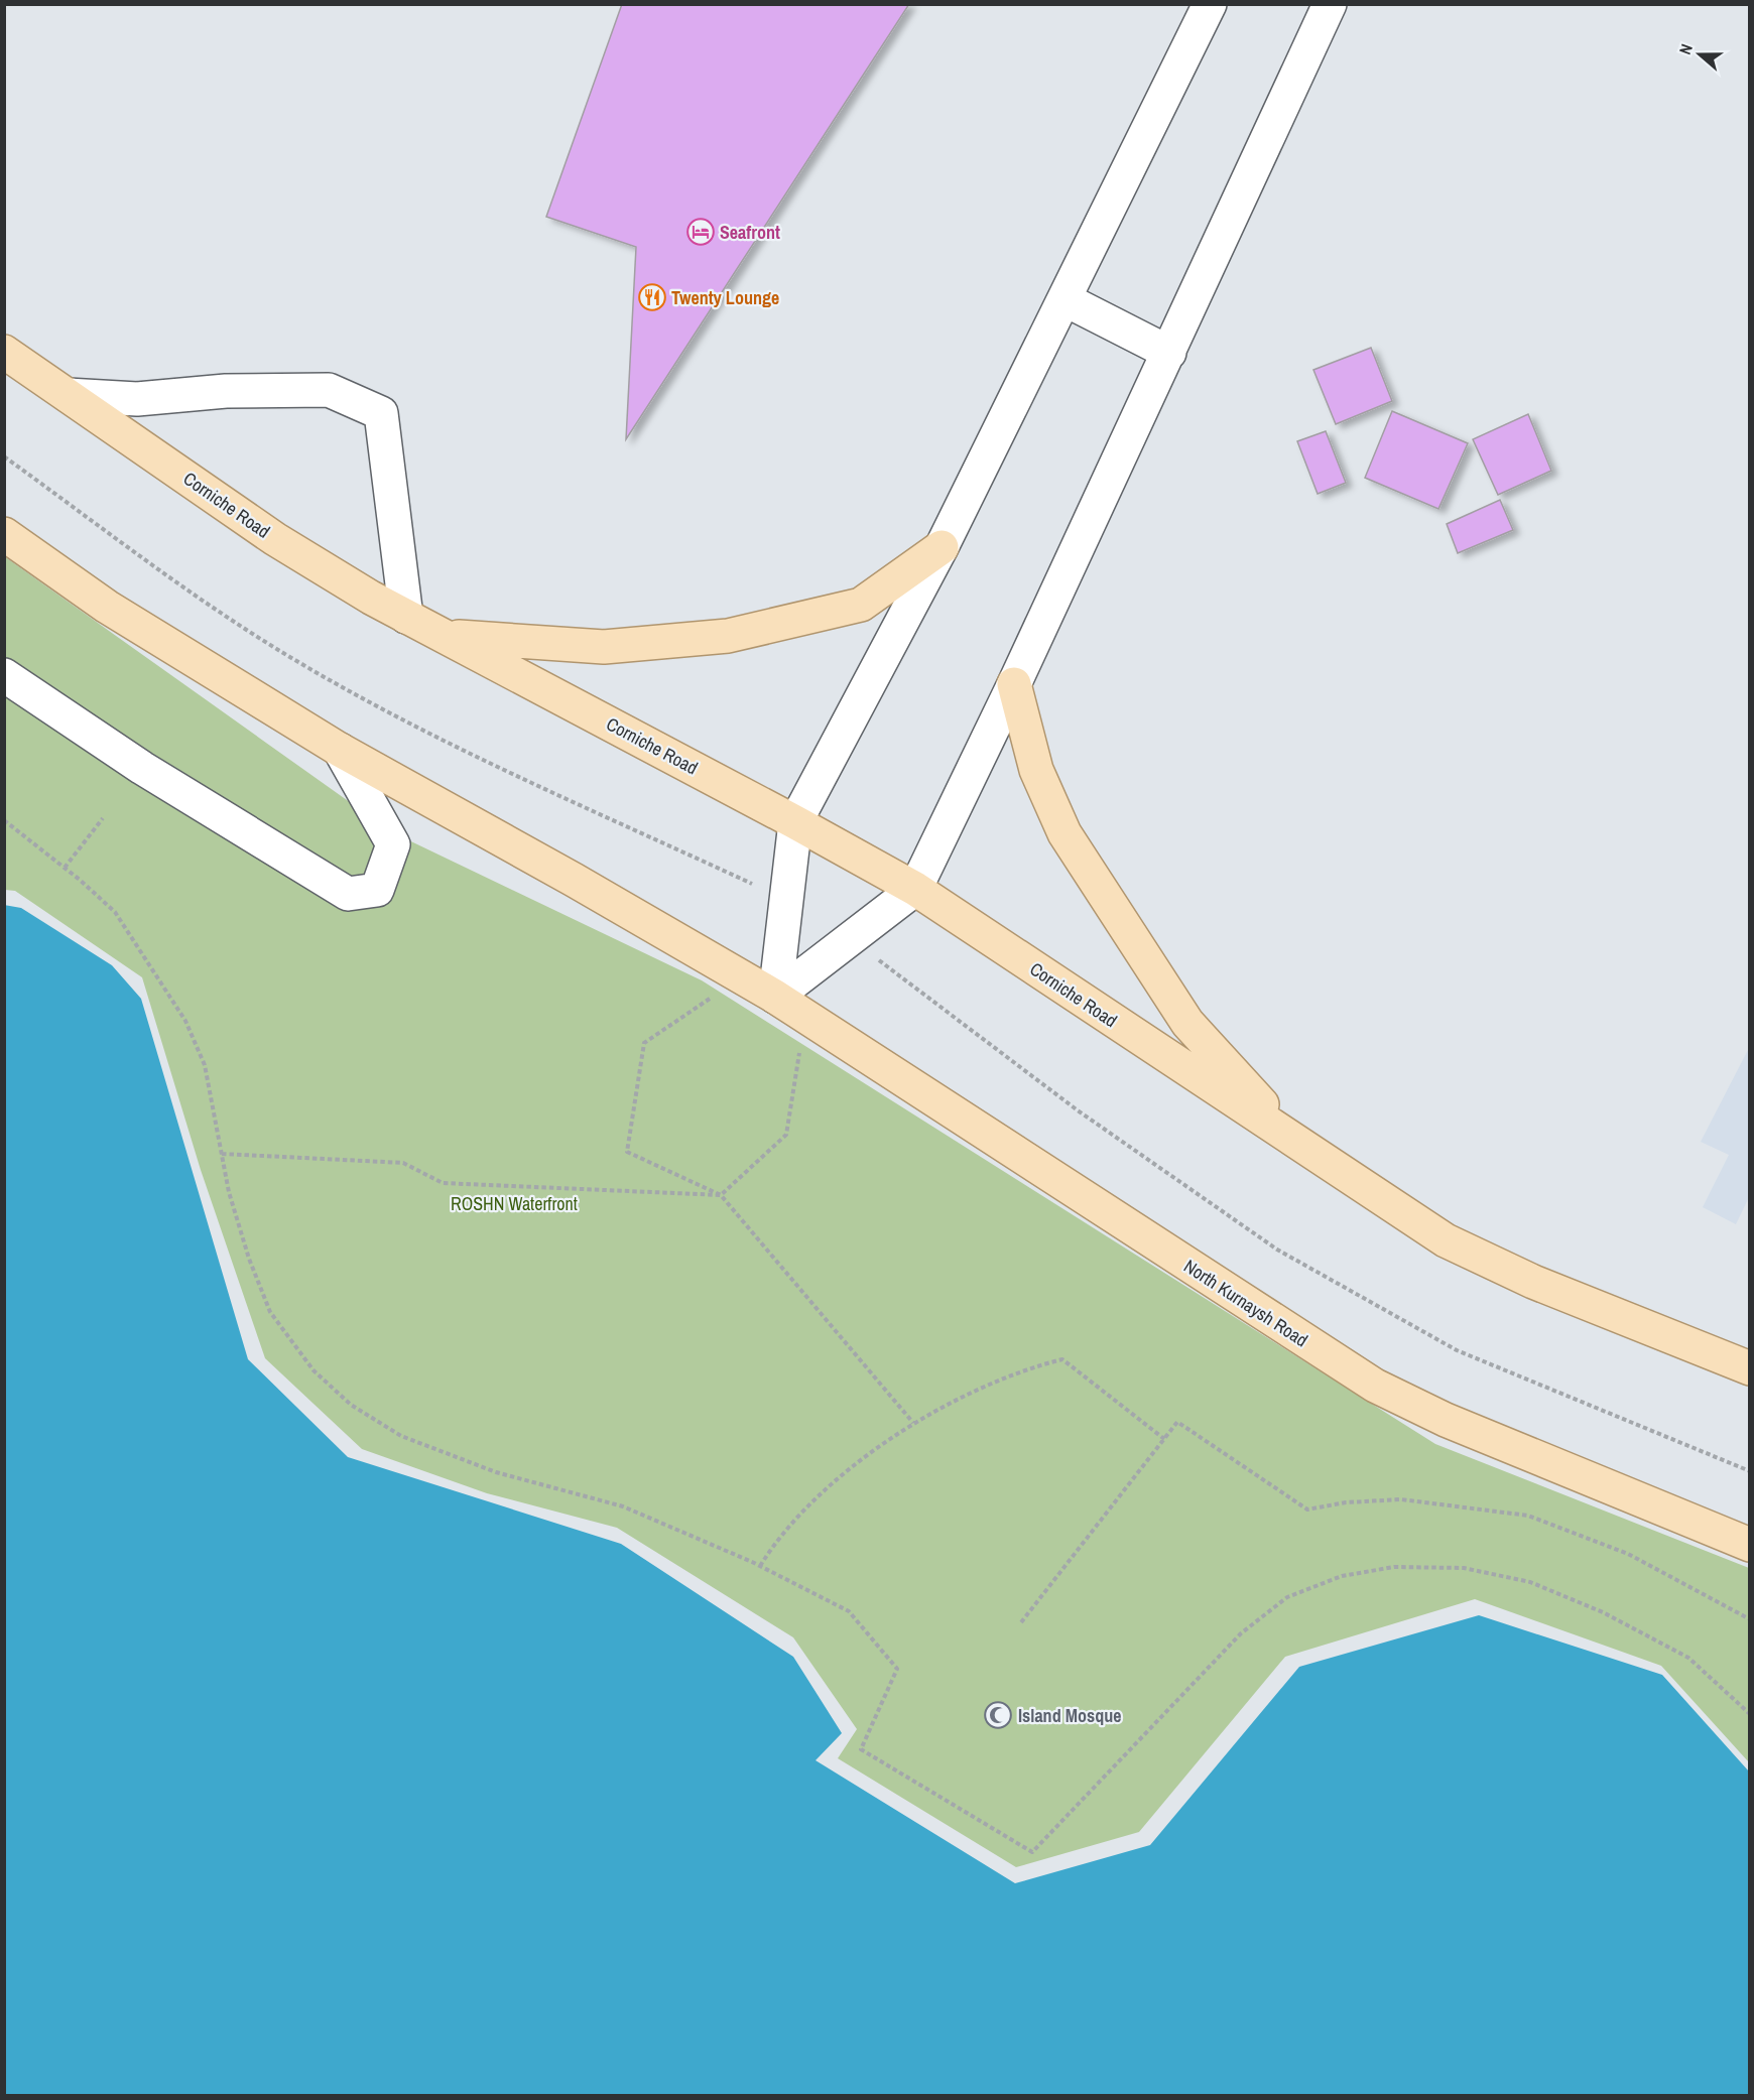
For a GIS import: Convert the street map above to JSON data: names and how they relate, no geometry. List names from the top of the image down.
{
  "streets": {
    "main road": ["Corniche Road", "North Kurnaysh Road"]
  },
  "parks": ["ROSHN Waterfront"],
  "places": {
    "hotel": ["Seafront"],
    "restaurant": ["Twenty Lounge"],
    "mosque": ["Island Mosque"]
  },
  "north": "left"
}
